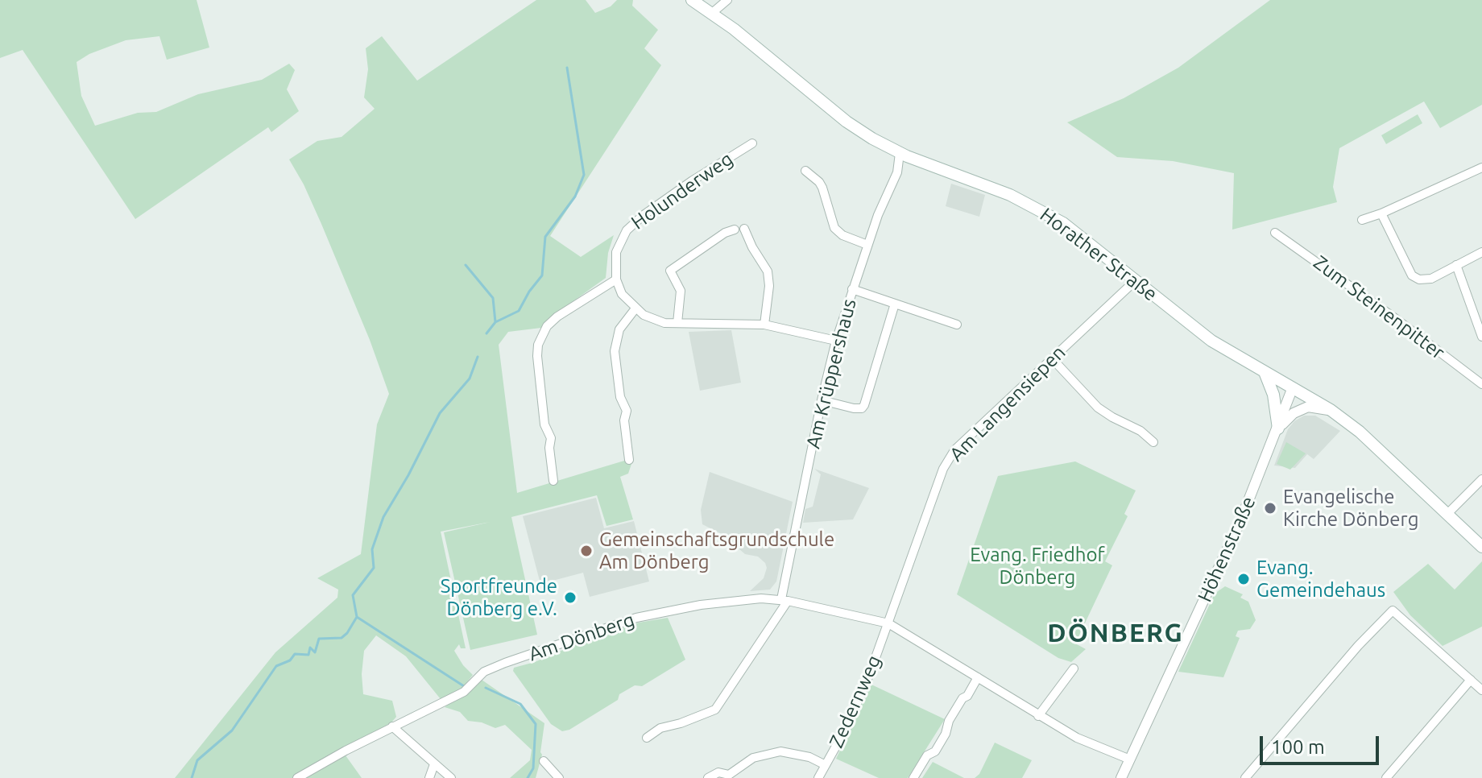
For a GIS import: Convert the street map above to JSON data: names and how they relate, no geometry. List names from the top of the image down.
{
  "streets": {
    "main road": ["Horather Straße"],
    "street": [
      "Holunderweg",
      "Zum Steinenpitter",
      "Am Krüppershaus",
      "Am Langensiepen",
      "Höhenstraße",
      "Am Dönberg",
      "Zedernweg"
    ]
  },
  "crossings": [
    ["Horather Straße", "Am Krüppershaus"],
    ["Horather Straße", "Am Langensiepen"],
    ["Horather Straße", "Höhenstraße"],
    ["Am Krüppershaus", "Am Dönberg"],
    ["Am Langensiepen", "Am Dönberg"],
    ["Am Langensiepen", "Zedernweg"],
    ["Höhenstraße", "Am Dönberg"],
    ["Am Dönberg", "Zedernweg"]
  ],
  "districts": ["DÖNBERG"],
  "parks": ["Evang. Friedhof Dönberg"],
  "places": [
    "Evangelische Kirche Dönberg",
    "Gemeinschaftsgrundschule Am Dönberg",
    "Evang. Gemeindehaus",
    "Sportfreunde Dönberg e.V."
  ],
  "scale_bar": "100 m"
}
